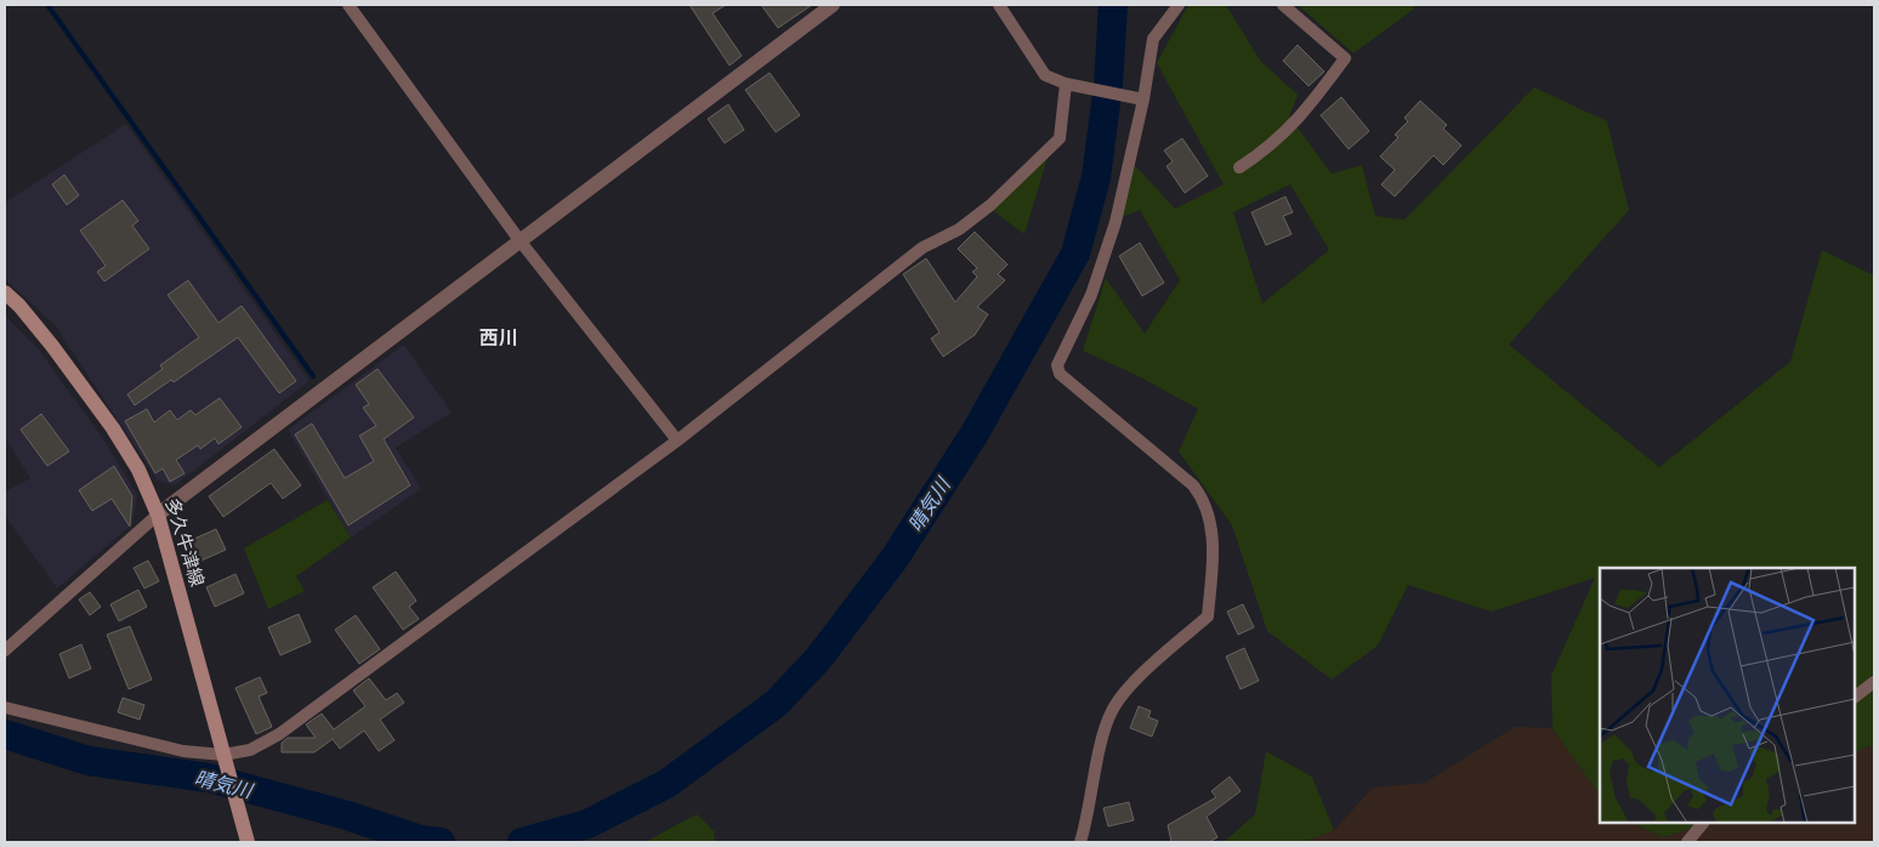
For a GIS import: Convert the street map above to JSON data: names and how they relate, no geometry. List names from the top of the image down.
{
  "streets": {
    "main road": ["多久牛津線"]
  },
  "districts": ["西川"],
  "water": ["晴気川"]
}
